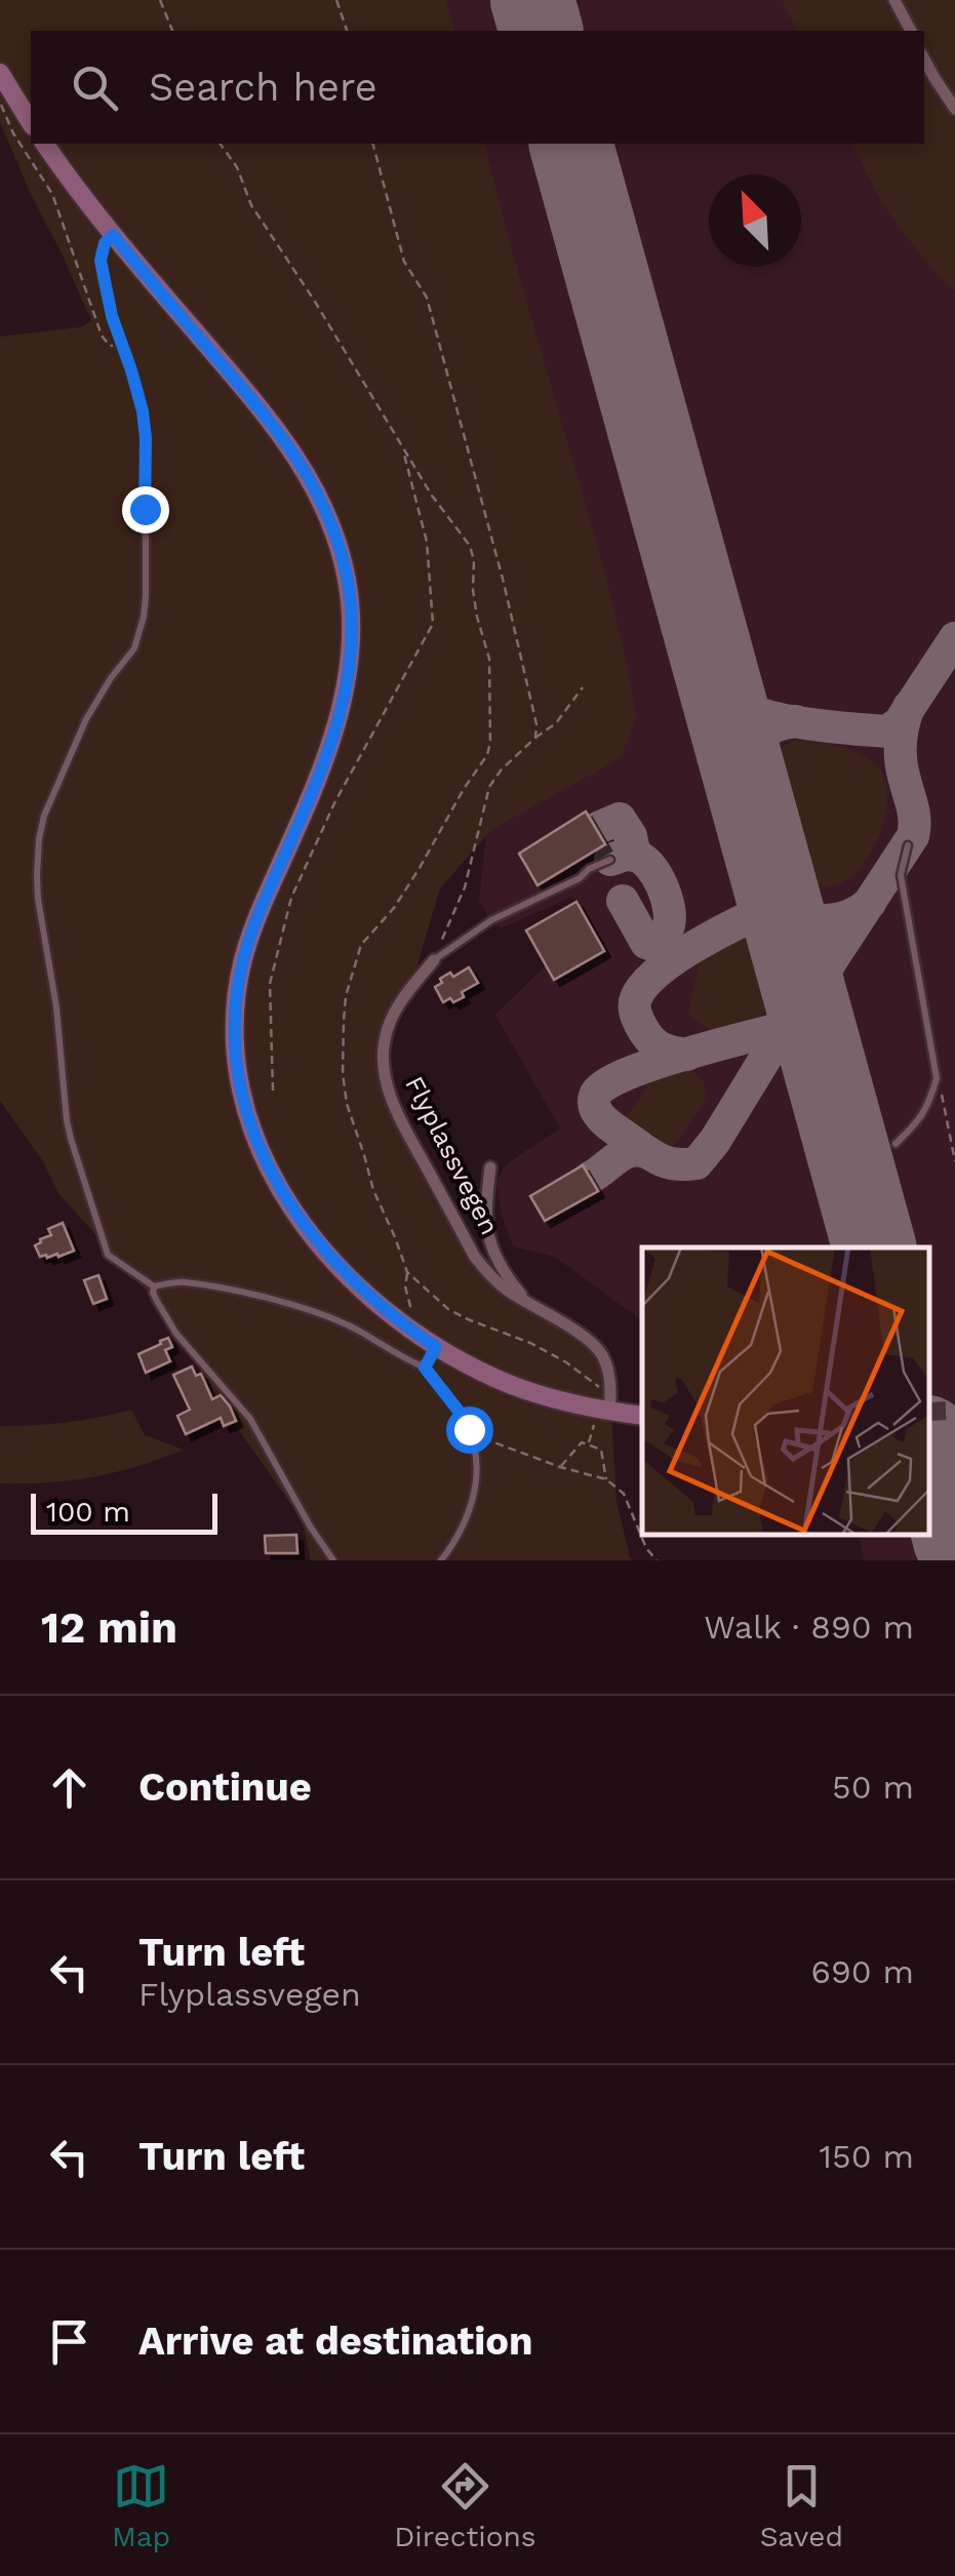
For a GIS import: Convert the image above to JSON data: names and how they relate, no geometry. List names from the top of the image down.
{
  "streets": {
    "street": ["Flyplassvegen"]
  },
  "scale_bar": "100 m",
  "north": "top left",
  "page": {
    "search": "Search here",
    "scale": "100 m",
    "heading": ["12 min", "Walk · 890 m"],
    "list": [
      ["Continue", "50 m"],
      ["Turn left", "Flyplassvegen", "690 m"],
      ["Turn left", "150 m"],
      "Arrive at destination"
    ],
    "nav": ["Map", "Directions", "Saved"]
  }
}
